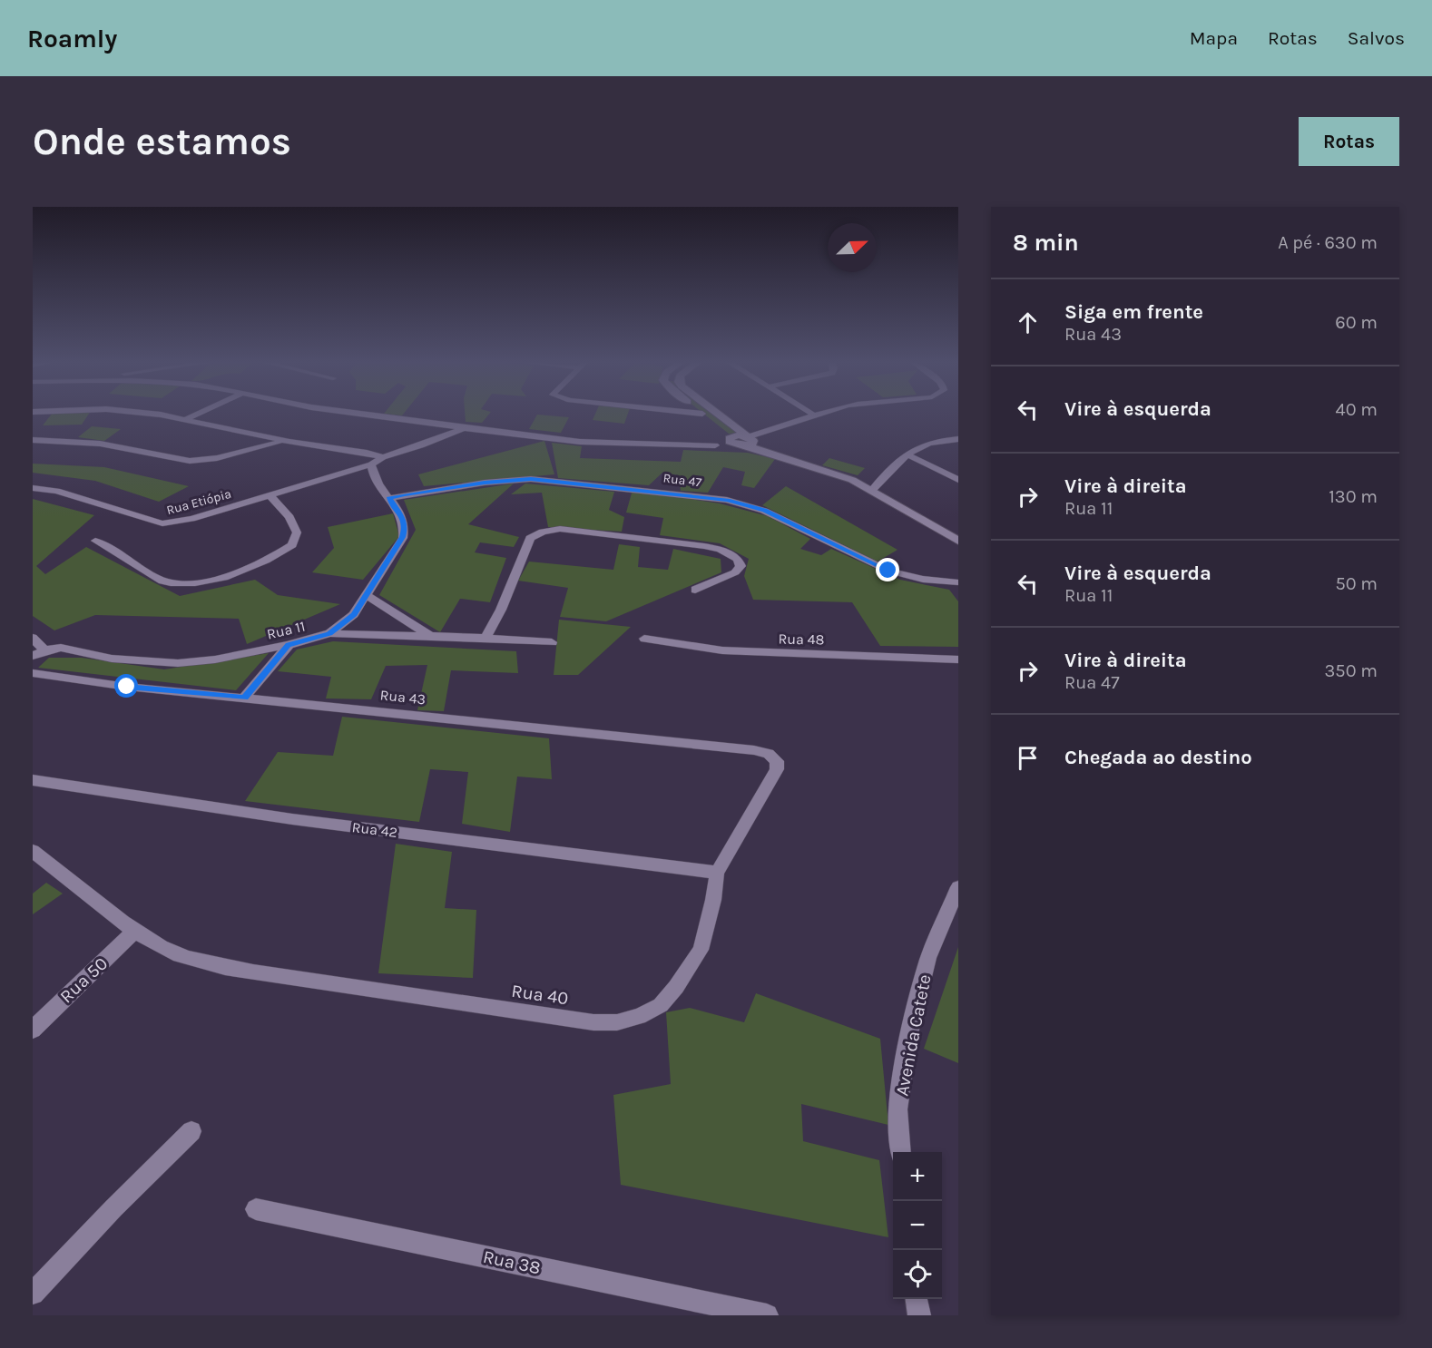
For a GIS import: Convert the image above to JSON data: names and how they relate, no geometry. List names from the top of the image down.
{
  "streets": {
    "street": [
      "Rua 47",
      "Rua Etiópia",
      "Rua 11",
      "Rua 48",
      "Rua 43",
      "Rua 42",
      "Rua 50",
      "Rua 40",
      "Avenida Catete",
      "Rua 38"
    ]
  },
  "crossings": [
    ["Rua 47", "Rua 11"],
    ["Rua Etiópia", "Rua 11"],
    ["Rua 43", "Rua 40"],
    ["Rua 42", "Rua 40"],
    ["Rua 50", "Rua 40"]
  ],
  "north": "top right",
  "page": {
    "header": "Roamly",
    "nav": ["Mapa", "Rotas", "Salvos"],
    "buttons": "Rotas",
    "title": "Onde estamos",
    "heading": ["8 min", "A pé · 630 m"],
    "list": [
      ["Siga em frente", "Rua 43", "60 m"],
      ["Vire à esquerda", "40 m"],
      ["Vire à direita", "Rua 11", "130 m"],
      ["Vire à esquerda", "Rua 11", "50 m"],
      ["Vire à direita", "Rua 47", "350 m"],
      "Chegada ao destino"
    ],
    "map_buttons": ["+", "−"]
  }
}
